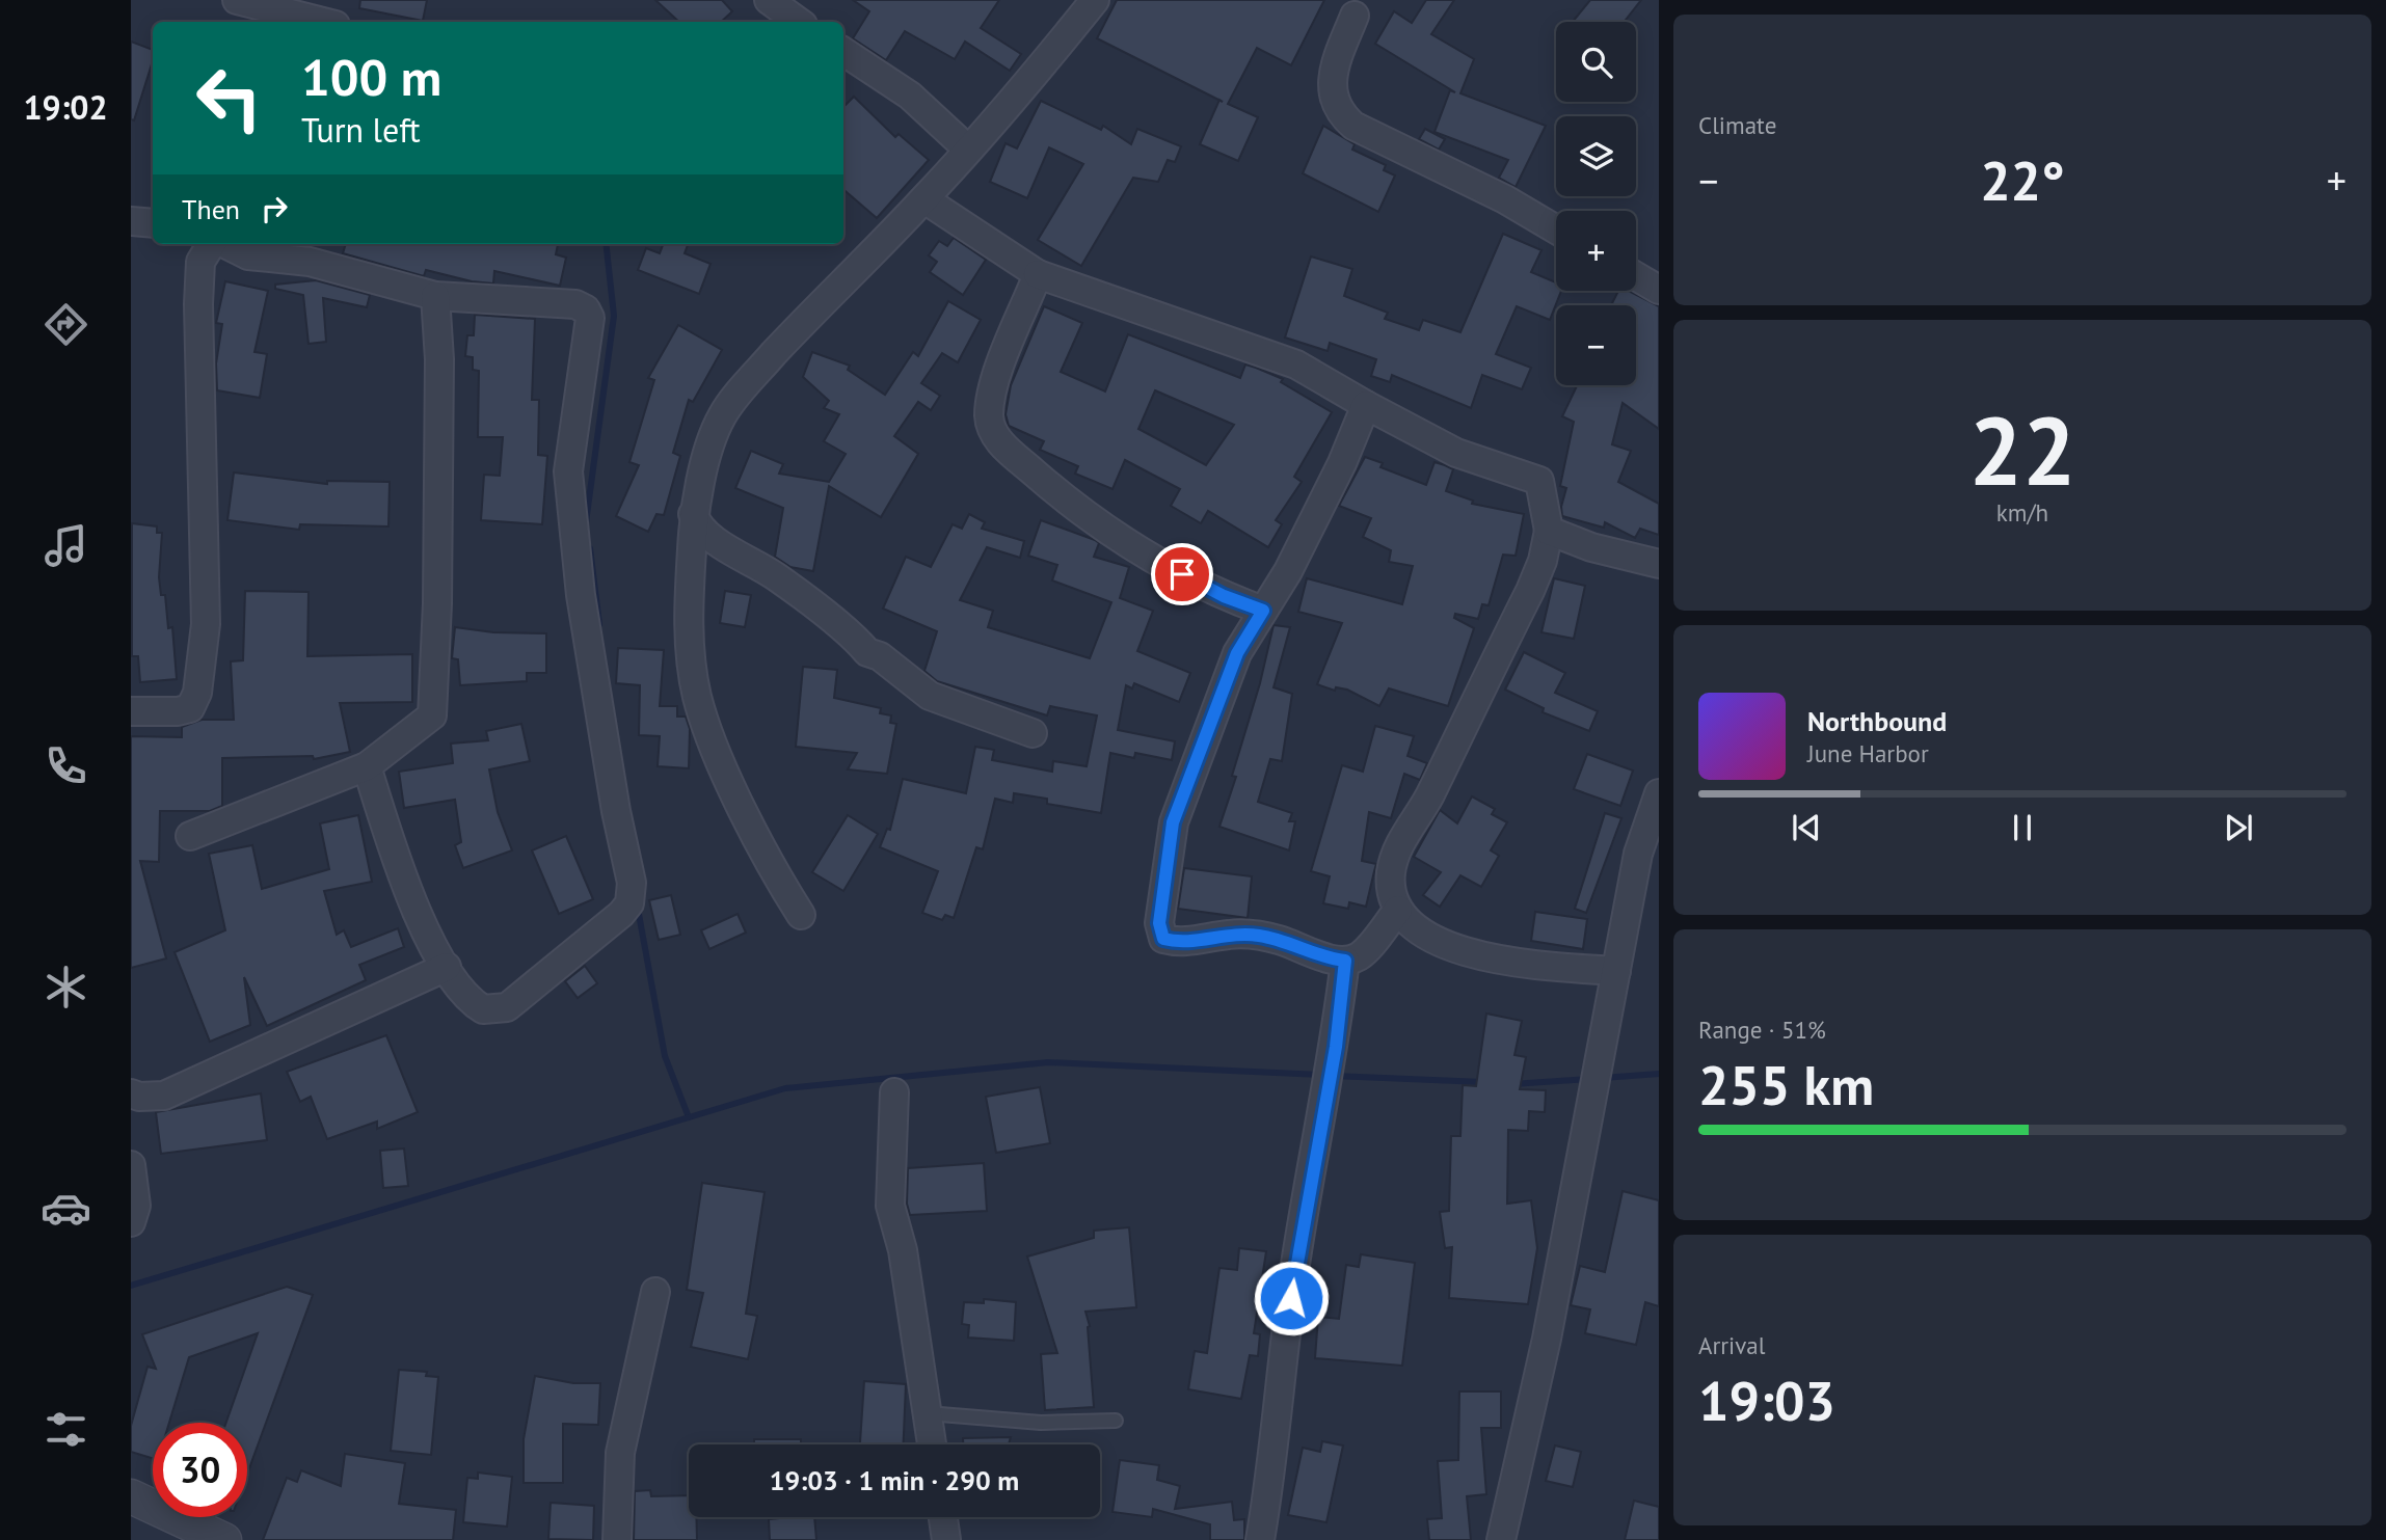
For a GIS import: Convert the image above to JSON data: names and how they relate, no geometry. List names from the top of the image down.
{
  "page": {
    "tabs": "19:02",
    "tile": [
      "Climate",
      ["22", "km/h"],
      ["Range · 51%", "255 km"],
      ["Arrival", "19:03"]
    ],
    "map_buttons": ["+", "−"],
    "turn": ["100 m", "Turn left"],
    "heat": ["−", "22°", "+"],
    "then": "Then",
    "song": ["Northbound", "June Harbor"],
    "limit": "30",
    "trip": "19:03 · 1 min · 290 m"
  }
}
